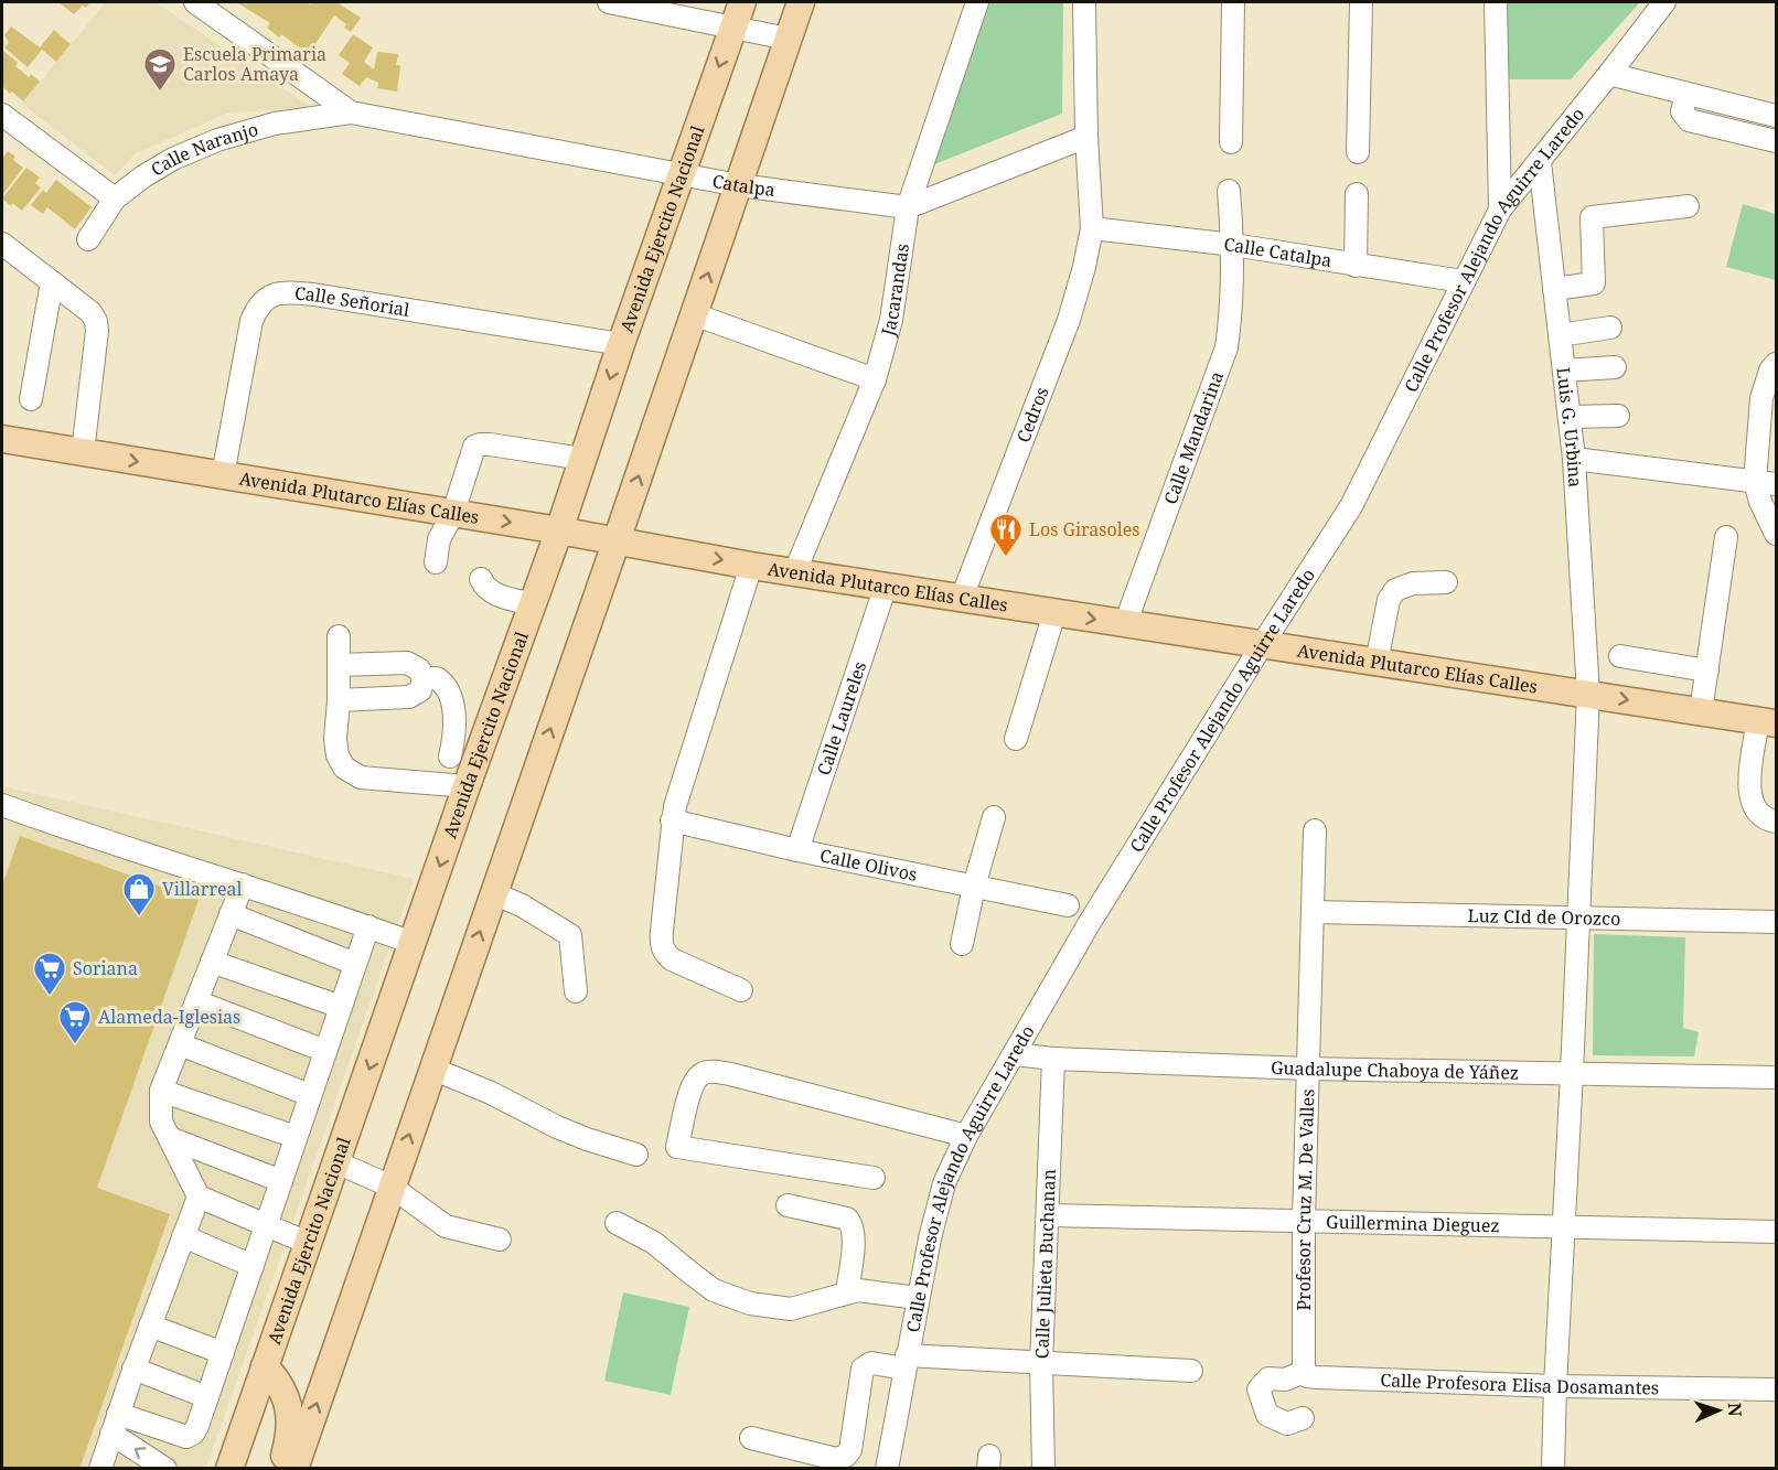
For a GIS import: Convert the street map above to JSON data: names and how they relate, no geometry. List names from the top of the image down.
{
  "streets": {
    "main road": ["Avenida Ejercito Nacional", "Avenida Plutarco Elías Calles"],
    "street": [
      "Calle Naranjo",
      "Catalpa",
      "Calle Profesor Alejando Aguirre Laredo",
      "Calle Catalpa",
      "Jacarandas",
      "Calle Señorial",
      "Cedros",
      "Luis G. Urbina",
      "Calle Mandarina",
      "Calle Laureles",
      "Calle Olivos",
      "Luz CId de Orozco",
      "Guadalupe Chaboya de Yáñez",
      "Profesor Cruz M. De Valles",
      "Guillermina Dieguez",
      "Calle Julieta Buchanan",
      "Calle Profesora Elisa Dosamantes"
    ]
  },
  "crossings": [
    ["Calle Naranjo", "Catalpa"],
    ["Catalpa", "Avenida Ejercito Nacional"],
    ["Catalpa", "Jacarandas"],
    ["Catalpa", "Cedros"],
    ["Avenida Ejercito Nacional", "Calle Señorial"],
    ["Avenida Ejercito Nacional", "Avenida Plutarco Elías Calles"],
    ["Calle Profesor Alejando Aguirre Laredo", "Calle Catalpa"],
    ["Calle Profesor Alejando Aguirre Laredo", "Luis G. Urbina"],
    ["Calle Profesor Alejando Aguirre Laredo", "Avenida Plutarco Elías Calles"],
    ["Calle Profesor Alejando Aguirre Laredo", "Guadalupe Chaboya de Yáñez"],
    ["Calle Catalpa", "Cedros"],
    ["Calle Catalpa", "Calle Mandarina"],
    ["Jacarandas", "Avenida Plutarco Elías Calles"],
    ["Calle Señorial", "Avenida Plutarco Elías Calles"],
    ["Cedros", "Avenida Plutarco Elías Calles"],
    ["Luis G. Urbina", "Avenida Plutarco Elías Calles"],
    ["Luis G. Urbina", "Luz CId de Orozco"],
    ["Luis G. Urbina", "Guadalupe Chaboya de Yáñez"],
    ["Luis G. Urbina", "Guillermina Dieguez"],
    ["Luis G. Urbina", "Calle Profesora Elisa Dosamantes"],
    ["Calle Mandarina", "Avenida Plutarco Elías Calles"],
    ["Avenida Plutarco Elías Calles", "Calle Laureles"],
    ["Calle Laureles", "Calle Olivos"],
    ["Luz CId de Orozco", "Profesor Cruz M. De Valles"],
    ["Guadalupe Chaboya de Yáñez", "Profesor Cruz M. De Valles"],
    ["Guadalupe Chaboya de Yáñez", "Calle Julieta Buchanan"],
    ["Profesor Cruz M. De Valles", "Guillermina Dieguez"],
    ["Profesor Cruz M. De Valles", "Calle Profesora Elisa Dosamantes"],
    ["Guillermina Dieguez", "Calle Julieta Buchanan"]
  ],
  "places": {
    "school or university": ["Escuela Primaria Carlos Amaya"],
    "restaurant": ["Los Girasoles"],
    "shop": ["Villarreal"],
    "supermarket": ["Soriana", "Alameda-Iglesias"]
  },
  "north": "right"
}
